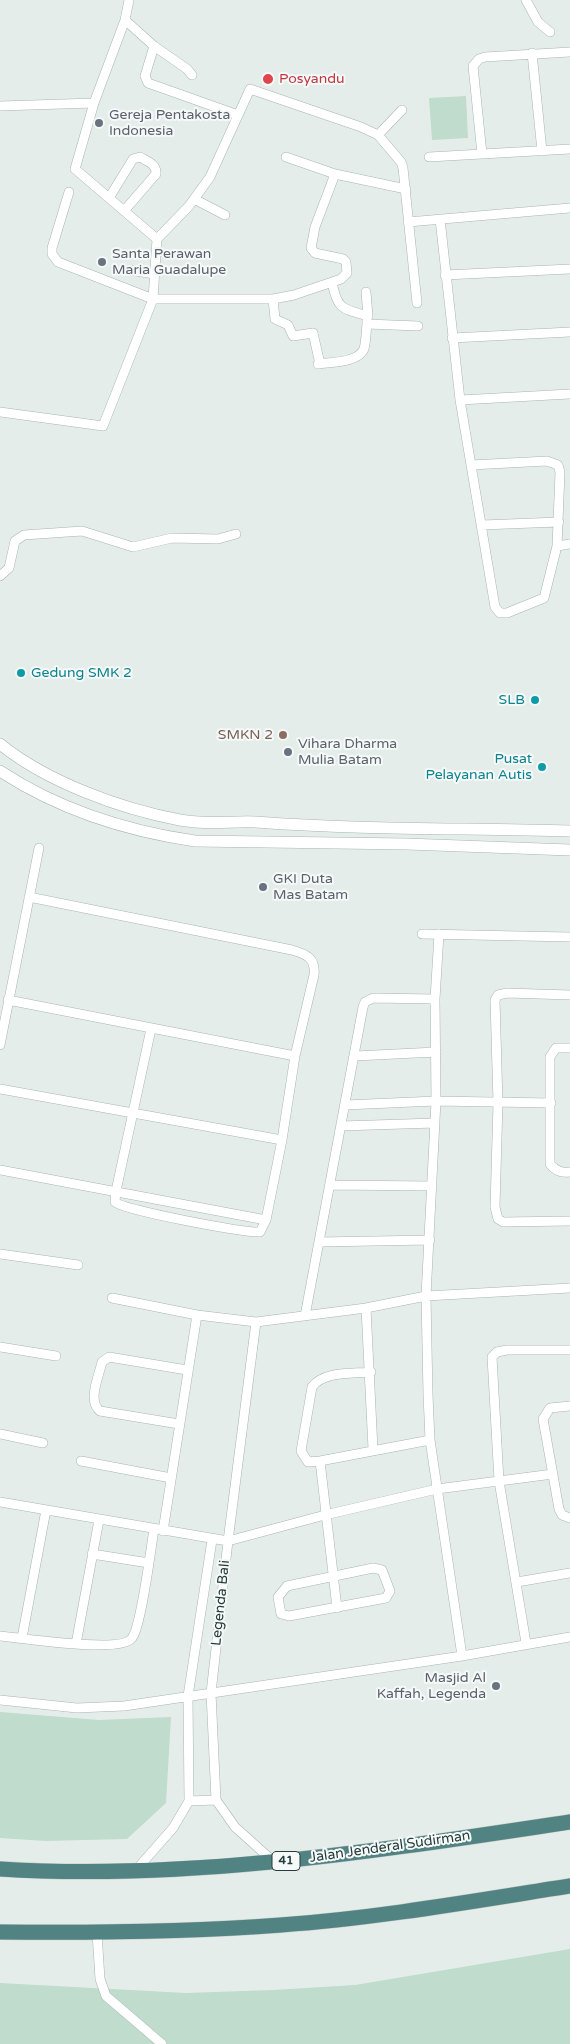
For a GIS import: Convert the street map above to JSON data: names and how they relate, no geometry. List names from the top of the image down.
{
  "streets": {
    "highway": ["Jalan Jenderal Sudirman", "41"],
    "street": ["Legenda Bali"]
  },
  "places": [
    "Posyandu",
    "Gereja Pentakosta Indonesia",
    "Santa Perawan Maria Guadalupe",
    "Gedung SMK 2",
    "SLB",
    "SMKN 2",
    "Vihara Dharma Mulia Batam",
    "Pusat Pelayanan Autis",
    "GKI Duta Mas Batam",
    "Masjid Al Kaffah, Legenda"
  ]
}
